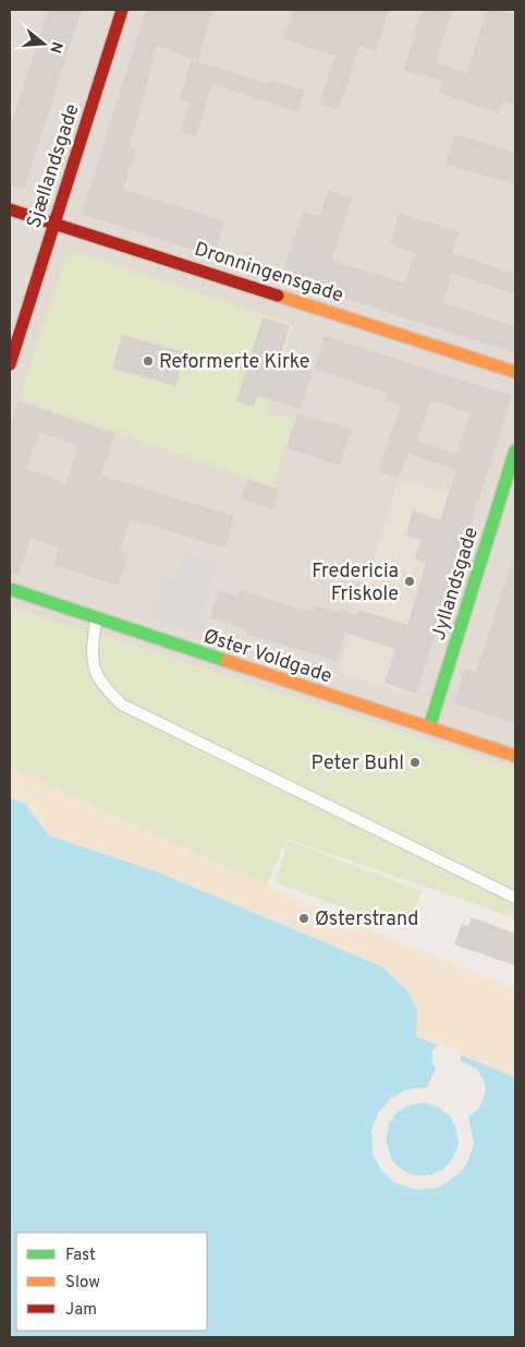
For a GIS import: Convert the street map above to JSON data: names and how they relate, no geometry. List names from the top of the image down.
{
  "streets": {
    "street": [
      "Sjællandsgade",
      "Dronningensgade",
      "Jyllandsgade",
      "Øster Voldgade"
    ]
  },
  "crossings": [
    ["Sjællandsgade", "Dronningensgade"],
    ["Jyllandsgade", "Øster Voldgade"]
  ],
  "places": [
    "Reformerte Kirke",
    "Fredericia Friskole",
    "Peter Buhl",
    "Østerstrand"
  ],
  "legend": ["Fast", "Slow", "Jam"],
  "north": "right"
}
